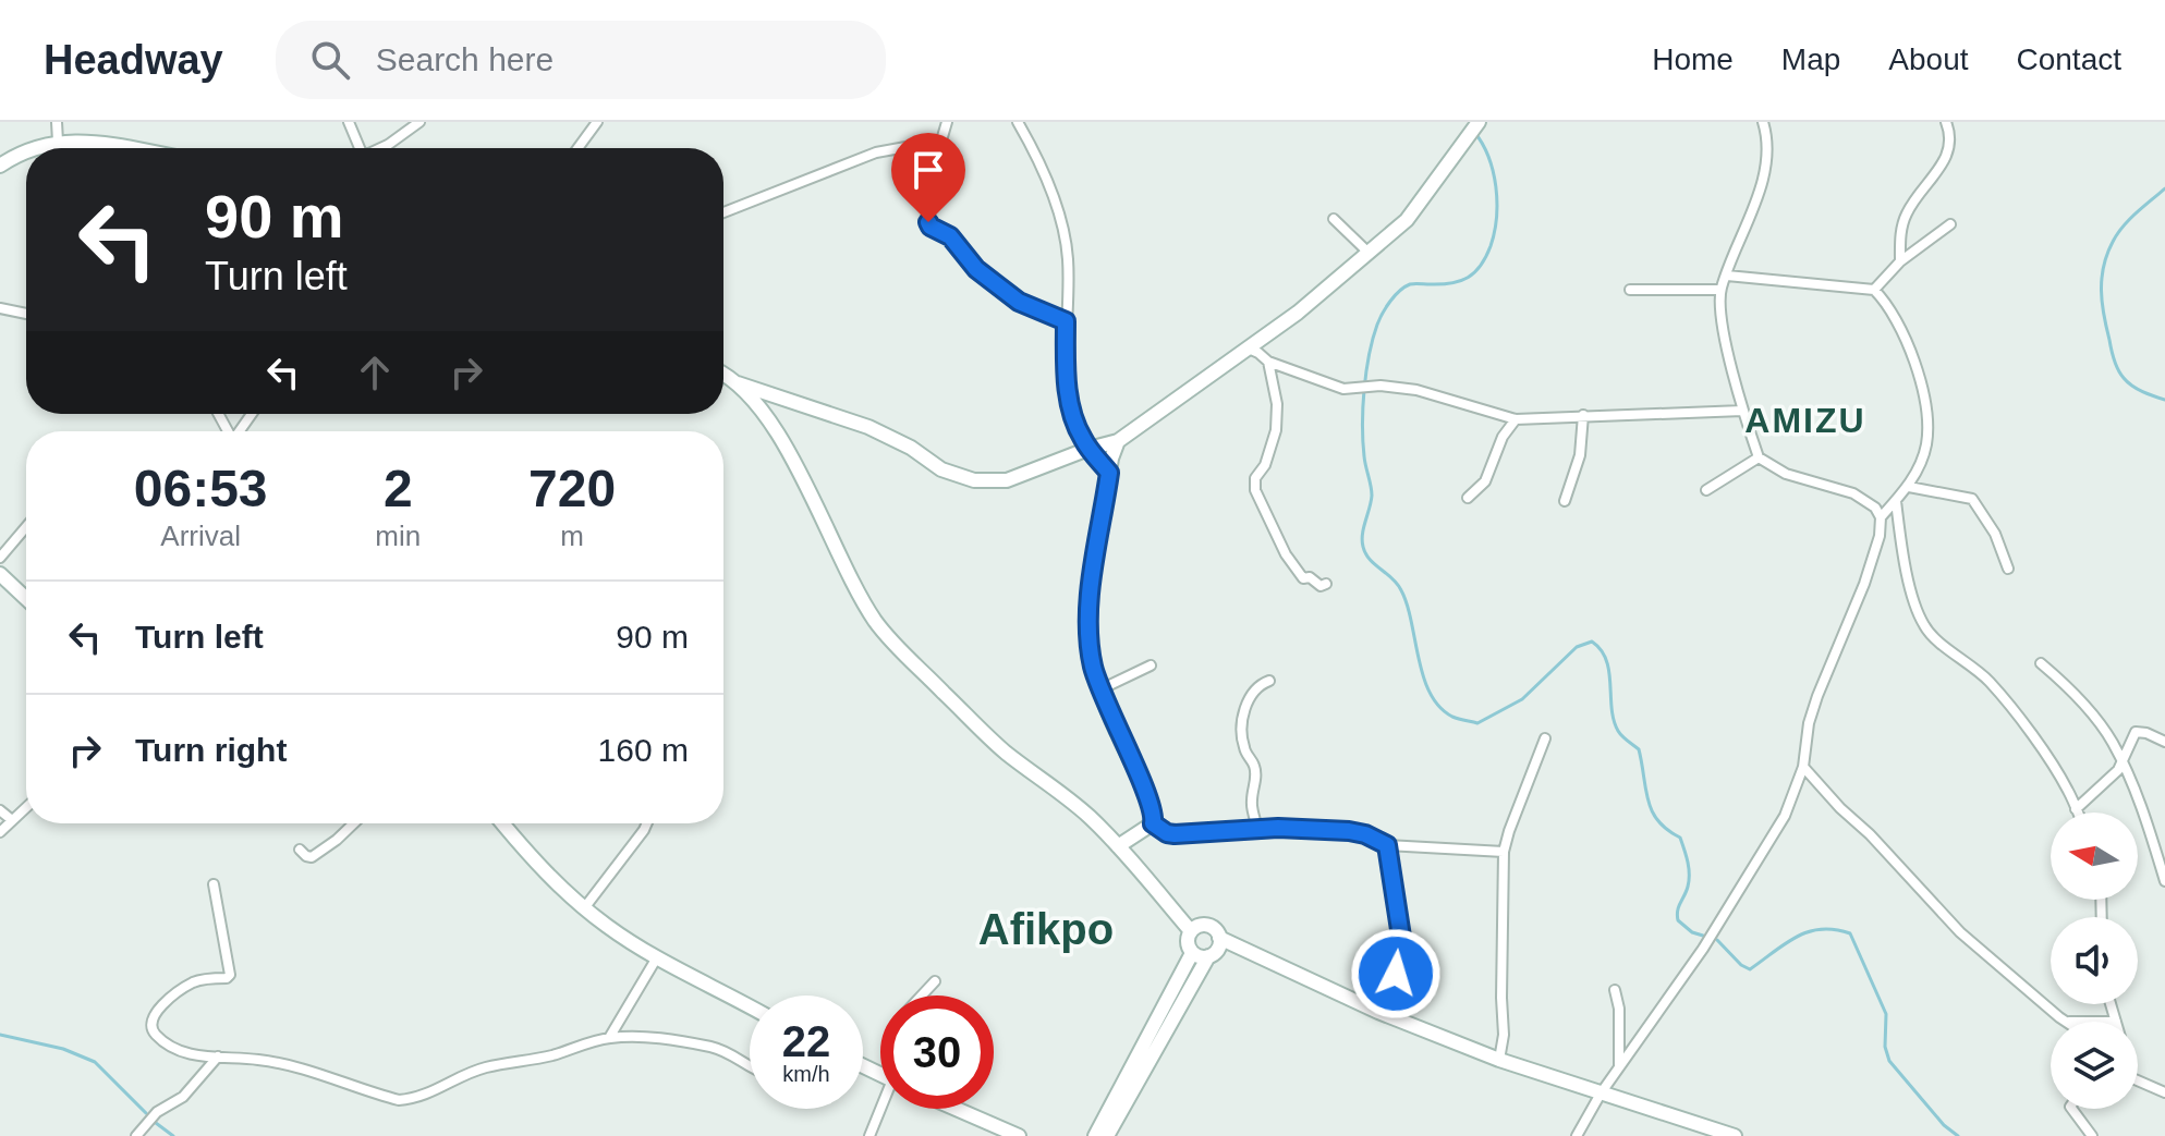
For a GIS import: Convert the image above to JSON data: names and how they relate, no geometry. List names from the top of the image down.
{
  "districts": ["AMIZU", "Afikpo"],
  "north": "left",
  "page": {
    "header": "Headway",
    "search": "Search here",
    "nav": [
      "Home",
      "Map",
      "About",
      "Contact"
    ],
    "turn": ["90 m", "Turn left"],
    "eta": [
      "06:53",
      "Arrival",
      "2",
      "min",
      "720",
      "m"
    ],
    "list": [
      {
        "name": "Turn left",
        "value": "90 m"
      },
      {
        "name": "Turn right",
        "value": "160 m"
      }
    ],
    "speed": "22 km/h",
    "limit": "30"
  }
}
